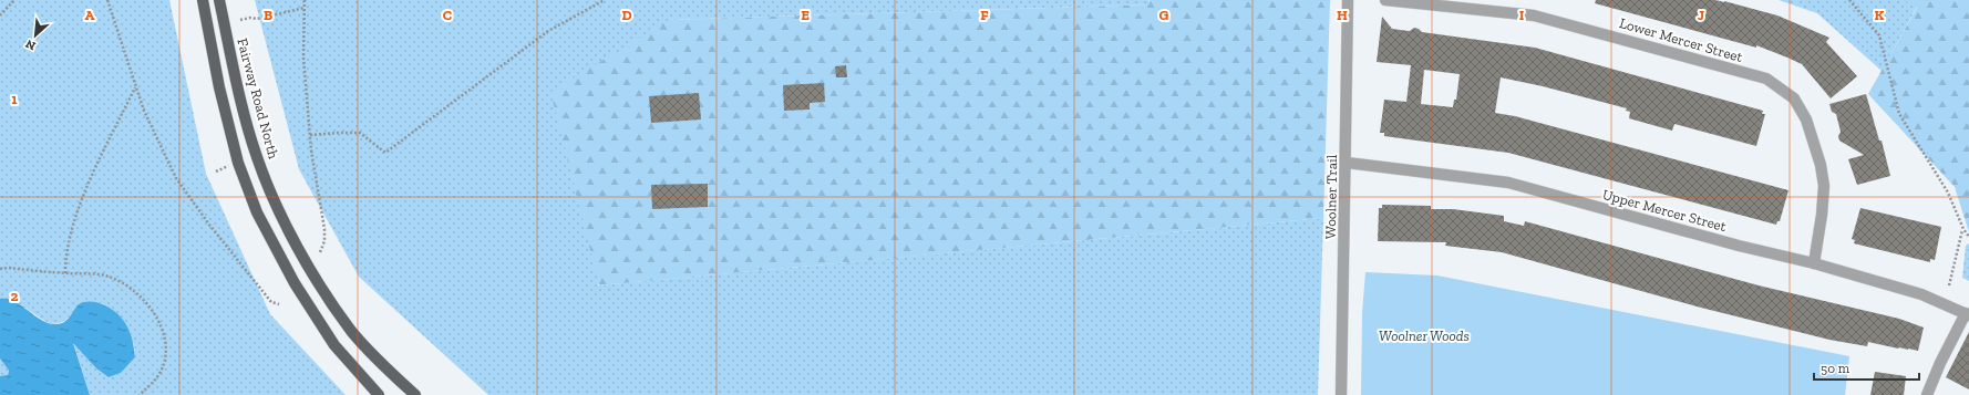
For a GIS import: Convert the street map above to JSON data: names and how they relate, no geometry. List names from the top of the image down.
{
  "streets": {
    "main road": ["Fairway Road North"],
    "street": ["Lower Mercer Street", "Woolner Trail", "Upper Mercer Street"]
  },
  "crossings": [
    ["Lower Mercer Street", "Upper Mercer Street"],
    ["Woolner Trail", "Upper Mercer Street"]
  ],
  "parks": ["Woolner Woods"],
  "scale_bar": "50 m",
  "north": "bottom left",
  "grid": {
    "columns": [
      "A",
      "B",
      "C",
      "D",
      "E",
      "F",
      "G",
      "H",
      "I",
      "J",
      "K"
    ],
    "rows": ["1", "2"]
  }
}
